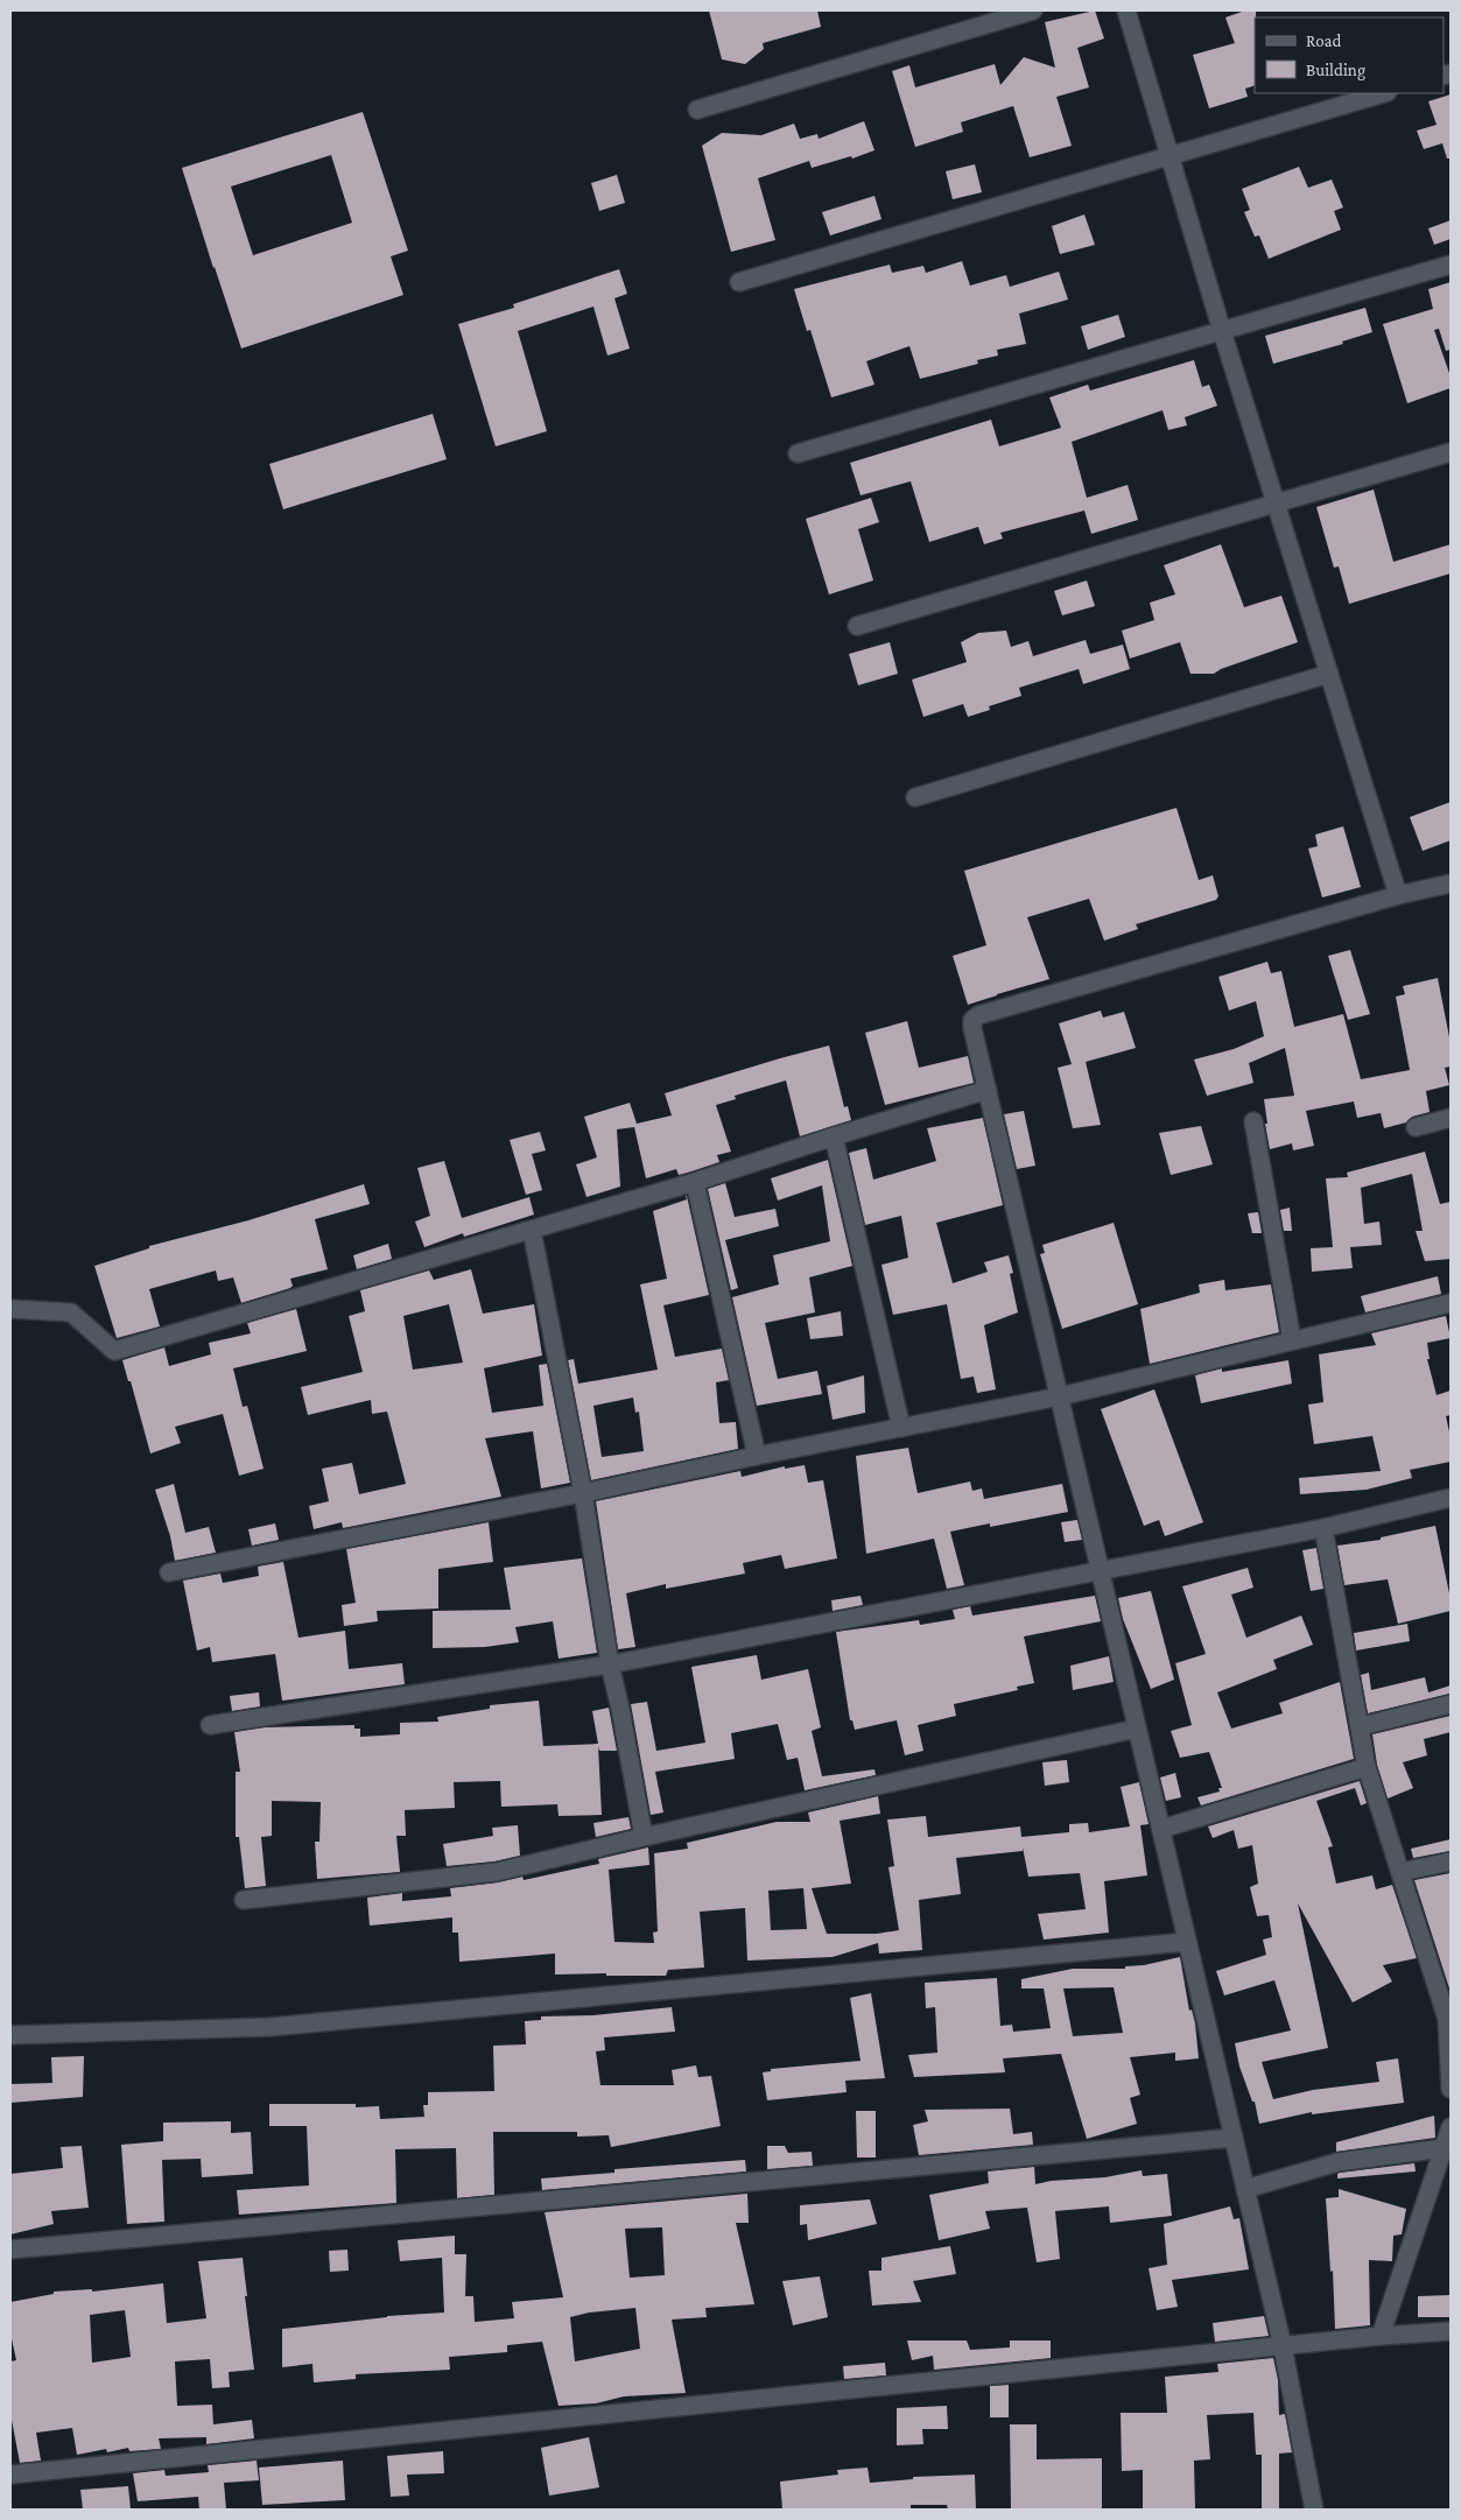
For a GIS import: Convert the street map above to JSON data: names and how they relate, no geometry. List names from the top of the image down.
{
  "legend": ["Road", "Building"]
}
